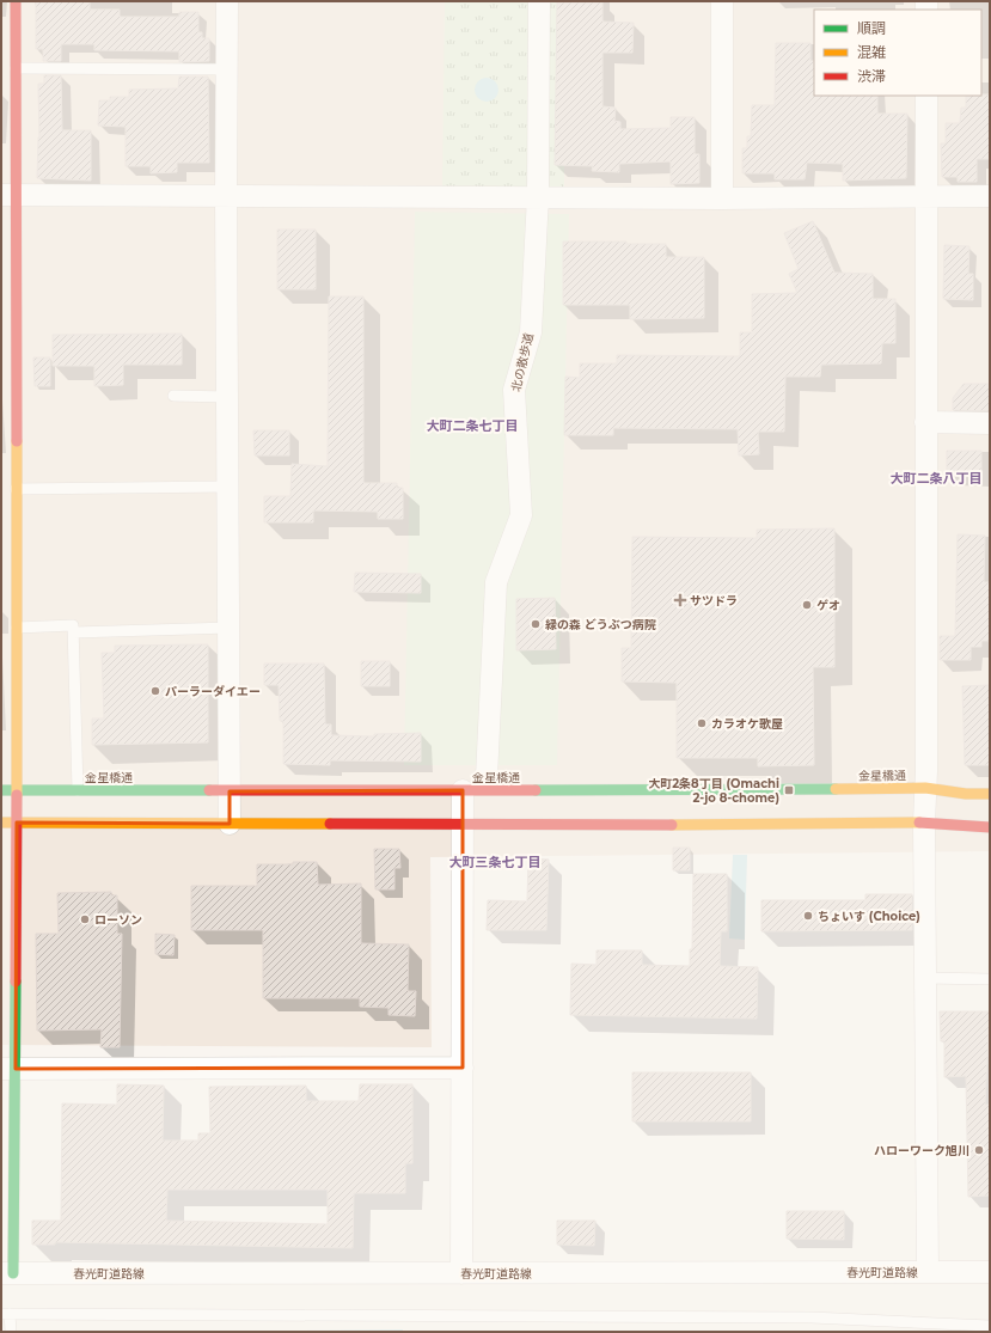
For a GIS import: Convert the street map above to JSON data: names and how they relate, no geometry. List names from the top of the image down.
{
  "streets": {
    "main road": ["金星橋通"],
    "street": ["北の散歩道", "春光町道路線"]
  },
  "districts": ["大町二条七丁目", "大町二条八丁目", "大町三条七丁目"],
  "places": {
    "health": ["サツドラ"],
    "other": [
      "ゲオ",
      "緑の森 どうぶつ病院",
      "パーラーダイエー",
      "カラオケ歌屋",
      "ちょいす (Choice)",
      "ローソン",
      "ハローワーク旭川"
    ],
    "transit": ["大町2条8丁目 (Omachi 2-jo 8-chome)"]
  },
  "legend": ["順調", "混雑", "渋滞"]
}
